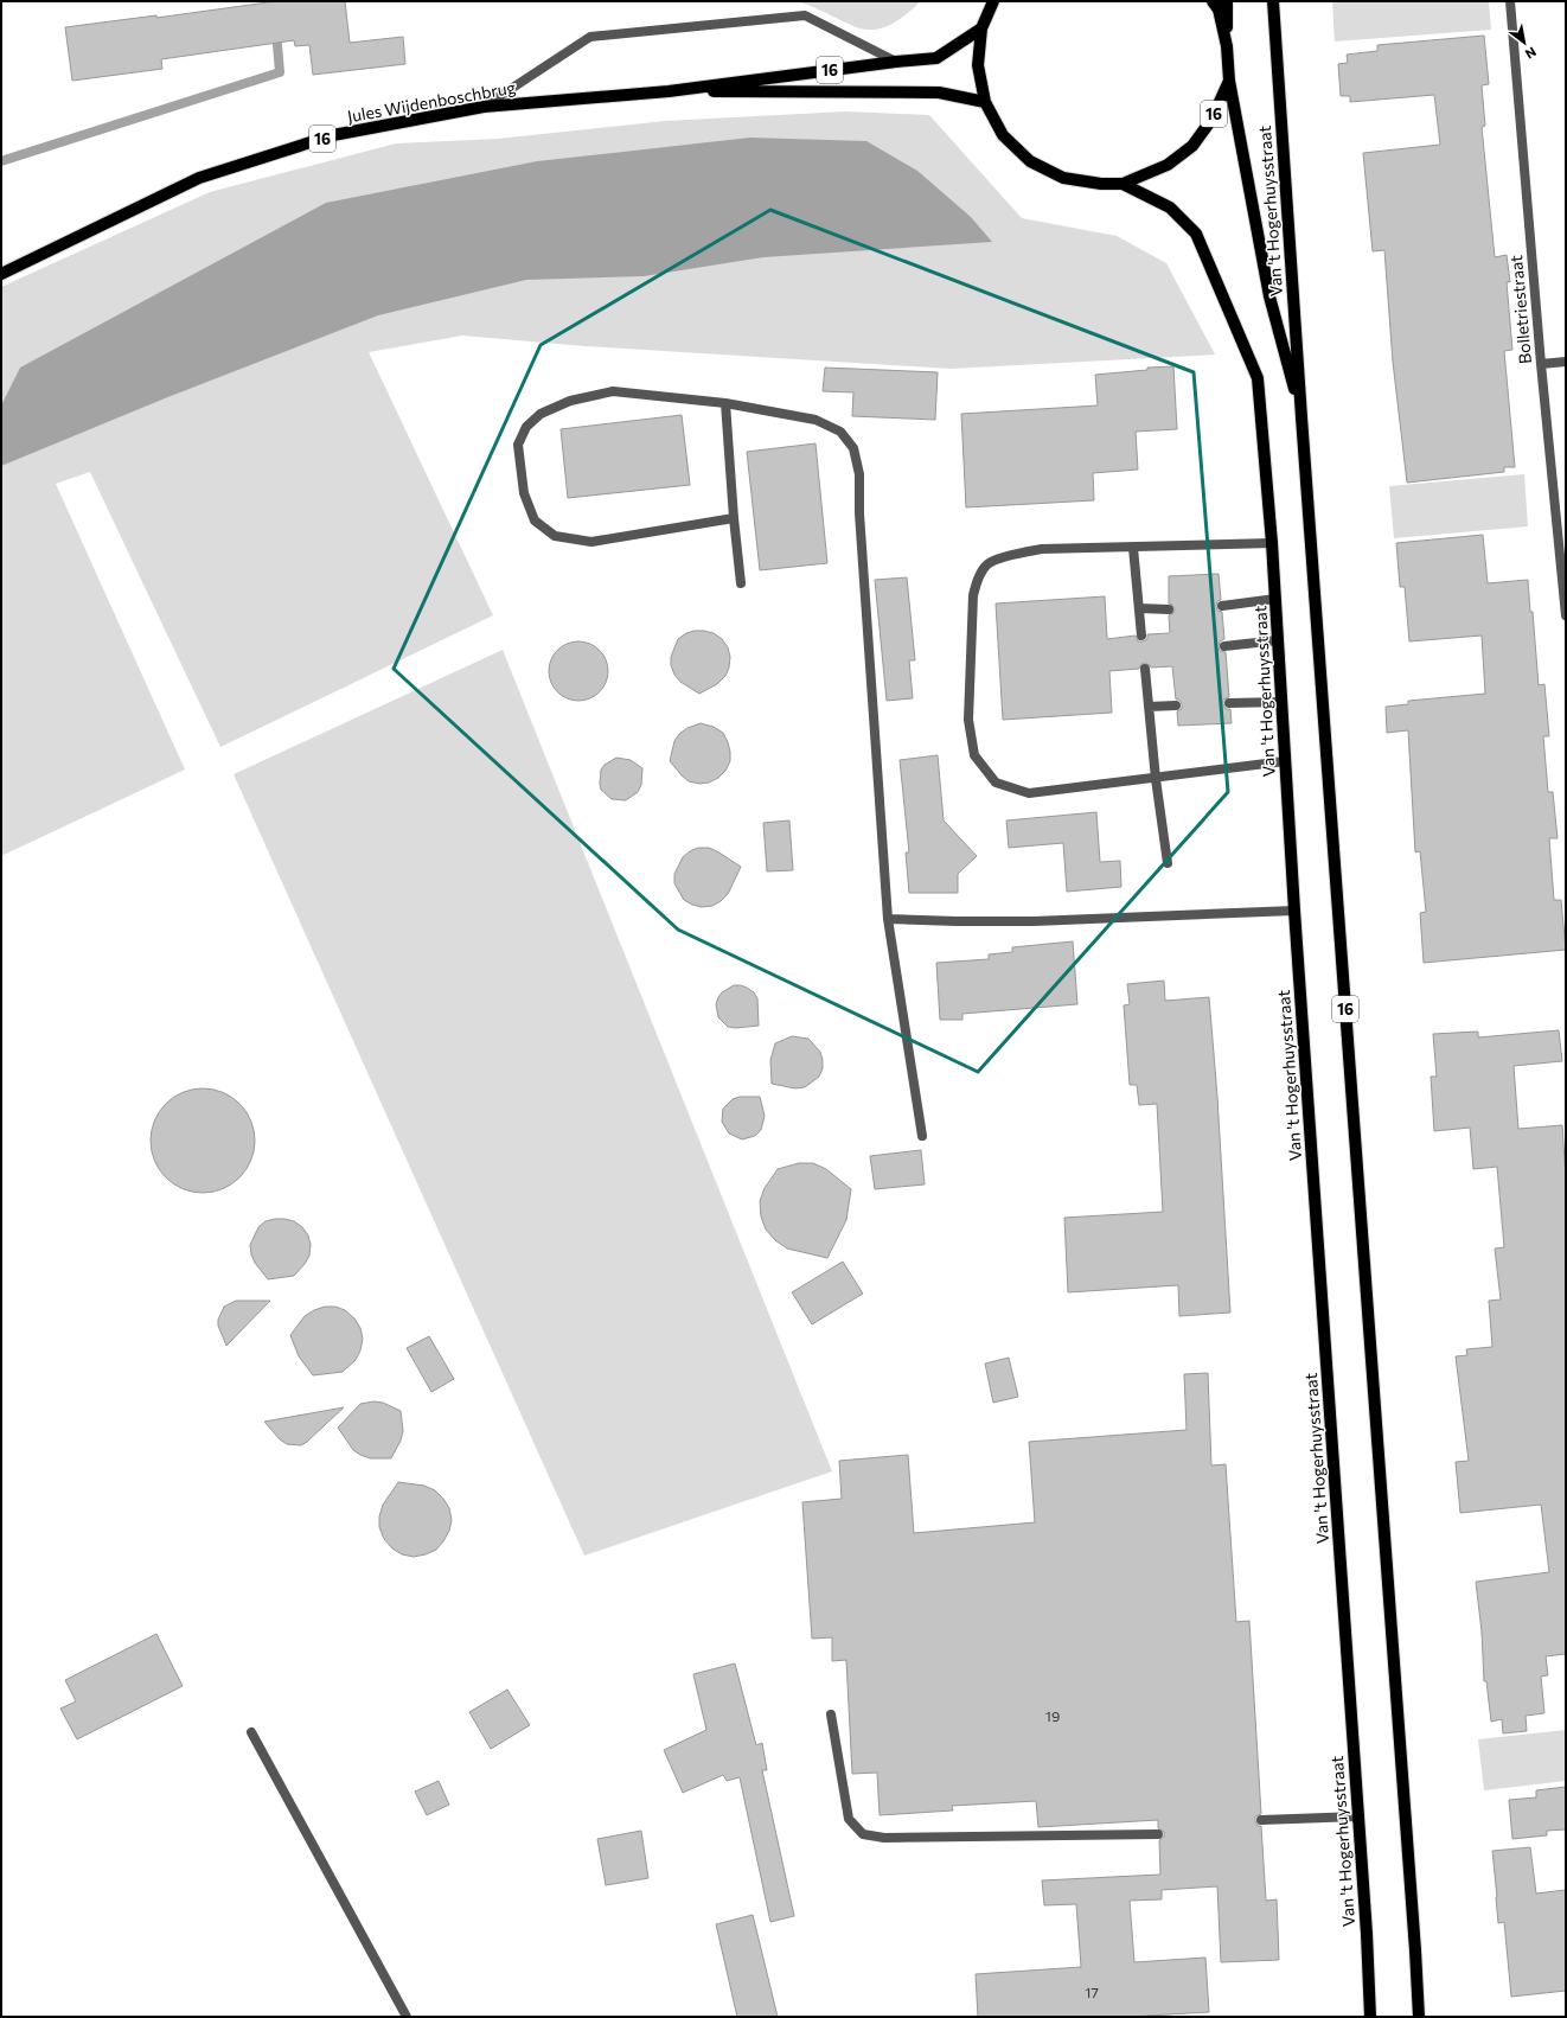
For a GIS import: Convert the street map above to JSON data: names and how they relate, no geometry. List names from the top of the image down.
{
  "streets": {
    "main road": ["16", "Jules Wijdenboschbrug", "Van 't Hogerhuysstraat"],
    "street": ["Bolletriestraat"]
  },
  "crossings": [
    ["16", "Jules Wijdenboschbrug"],
    ["16", "Van 't Hogerhuysstraat"]
  ],
  "house_numbers": ["19", "17"],
  "north": "bottom right"
}
